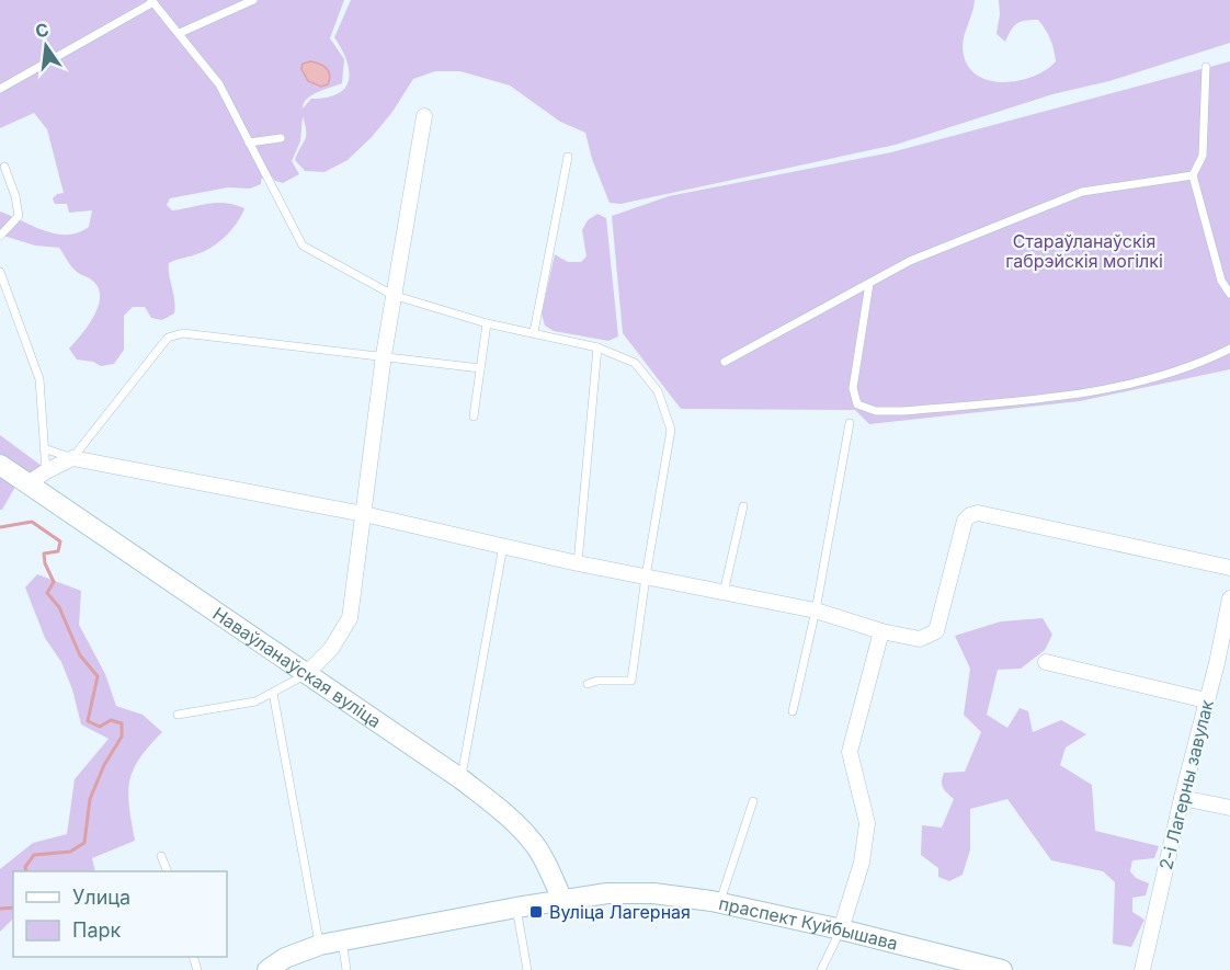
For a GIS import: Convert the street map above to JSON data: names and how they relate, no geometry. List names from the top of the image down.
{
  "streets": {
    "street": ["Наваўланаўская вуліца", "2-і Лагерны завулак", "праспект Куйбышава"]
  },
  "crossings": [
    ["Наваўланаўская вуліца", "праспект Куйбышава"]
  ],
  "parks": ["Стараўланаўскія габрэйскія могілкі"],
  "places": {
    "transit": ["Вуліца Лагерная"]
  },
  "legend": ["Улица", "Парк"],
  "north": "top"
}
